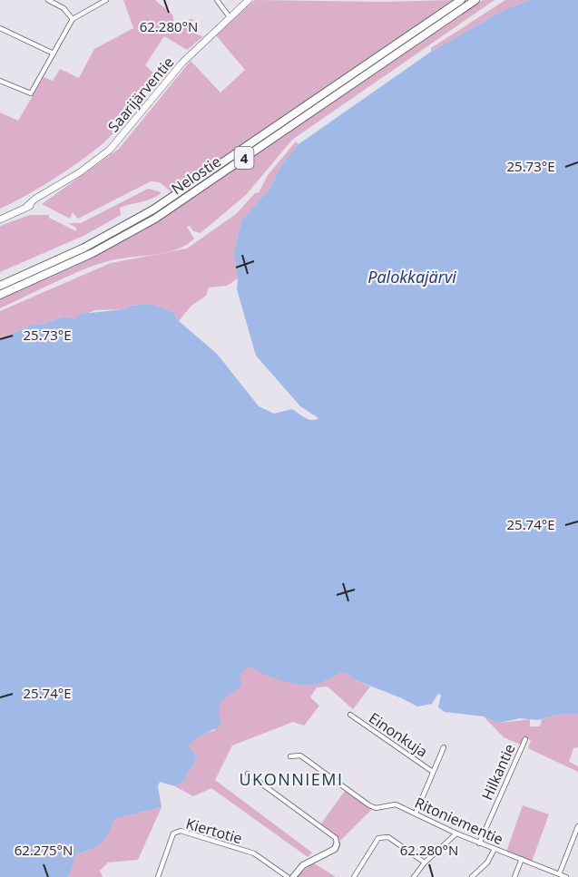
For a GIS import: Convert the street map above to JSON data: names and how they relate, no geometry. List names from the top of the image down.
{
  "streets": {
    "highway": ["4", "Nelostie"],
    "main road": ["Saarijärventie"],
    "street": [
      "Einonkuja",
      "Hilkantie",
      "Ritoniementie",
      "Kiertotie"
    ]
  },
  "crossings": [
    ["Hilkantie", "Ritoniementie"]
  ],
  "districts": ["UKONNIEMI"],
  "water": ["Palokkajärvi"],
  "coordinates": [
    "62.280°N",
    "25.73°E",
    "25.74°E",
    "62.275°N"
  ]
}
